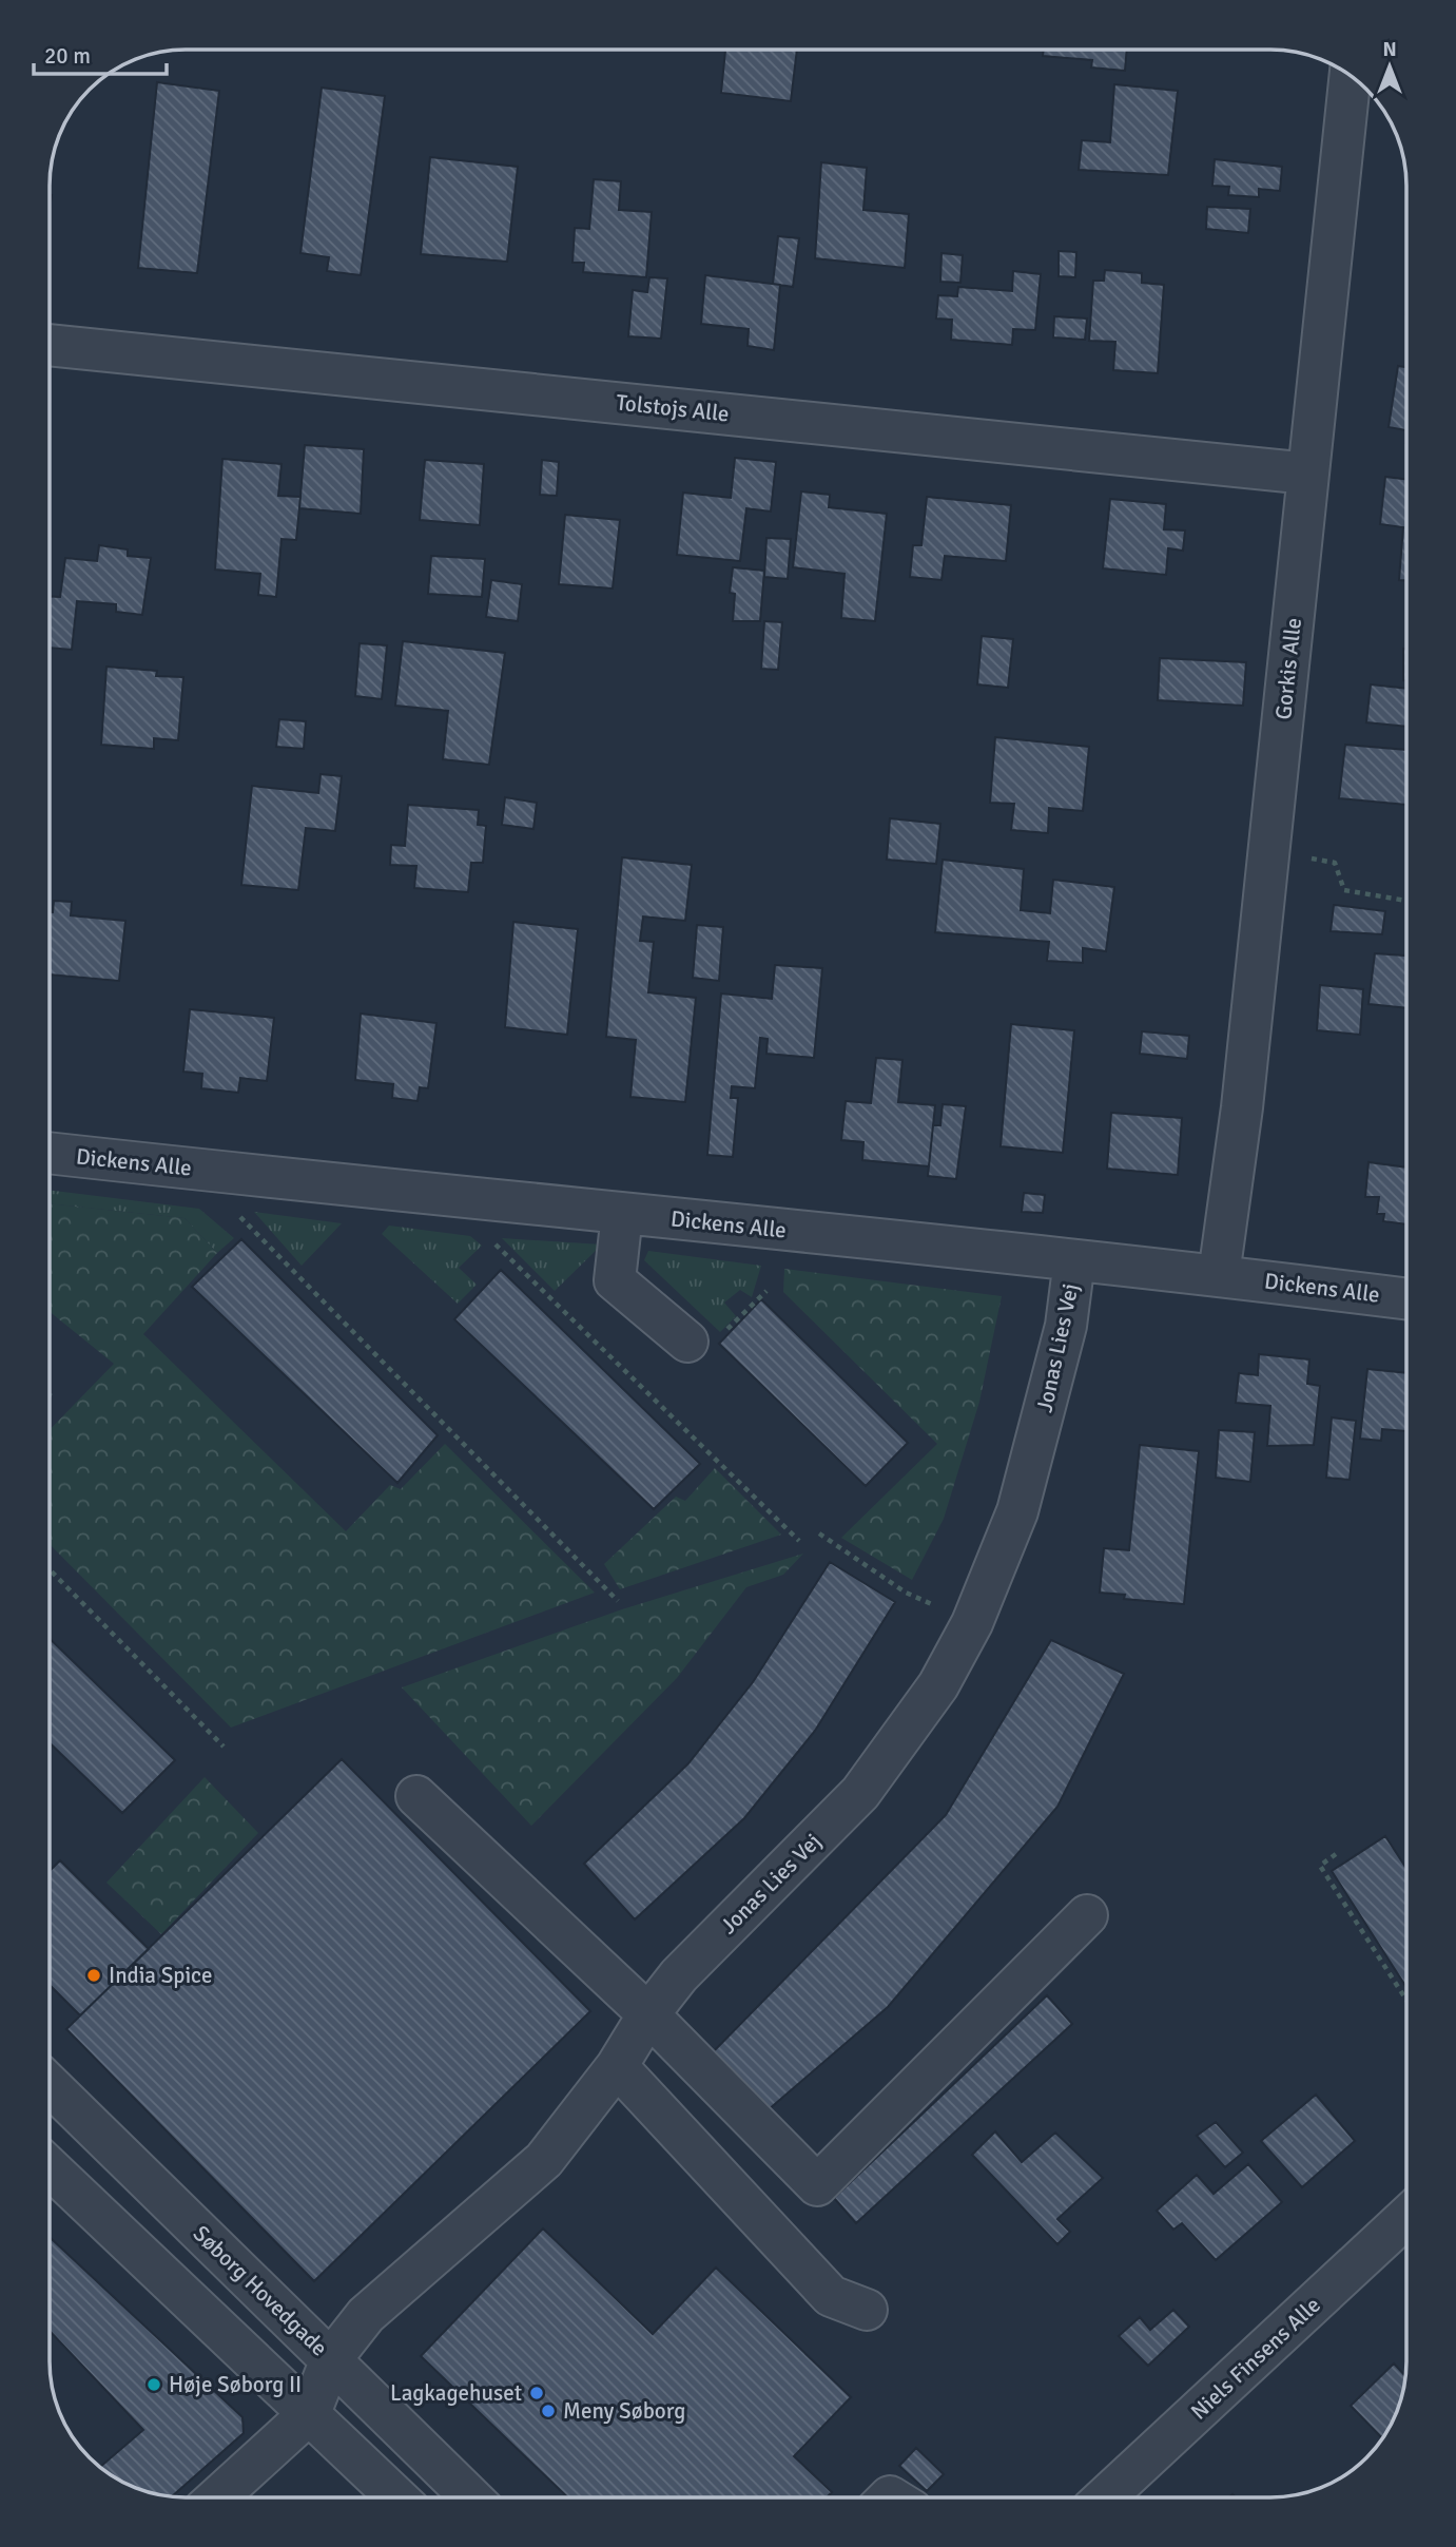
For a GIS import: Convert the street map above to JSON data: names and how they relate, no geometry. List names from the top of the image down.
{
  "streets": {
    "street": [
      "Tolstojs Alle",
      "Gorkis Alle",
      "Dickens Alle",
      "Jonas Lies Vej",
      "Søborg Hovedgade",
      "Niels Finsens Alle"
    ]
  },
  "crossings": [
    ["Tolstojs Alle", "Gorkis Alle"],
    ["Gorkis Alle", "Dickens Alle"],
    ["Dickens Alle", "Jonas Lies Vej"],
    ["Jonas Lies Vej", "Søborg Hovedgade"]
  ],
  "places": [
    "India Spice",
    "Høje Søborg II",
    "Lagkagehuset",
    "Meny Søborg"
  ],
  "scale_bar": "20 m",
  "north": "top"
}
